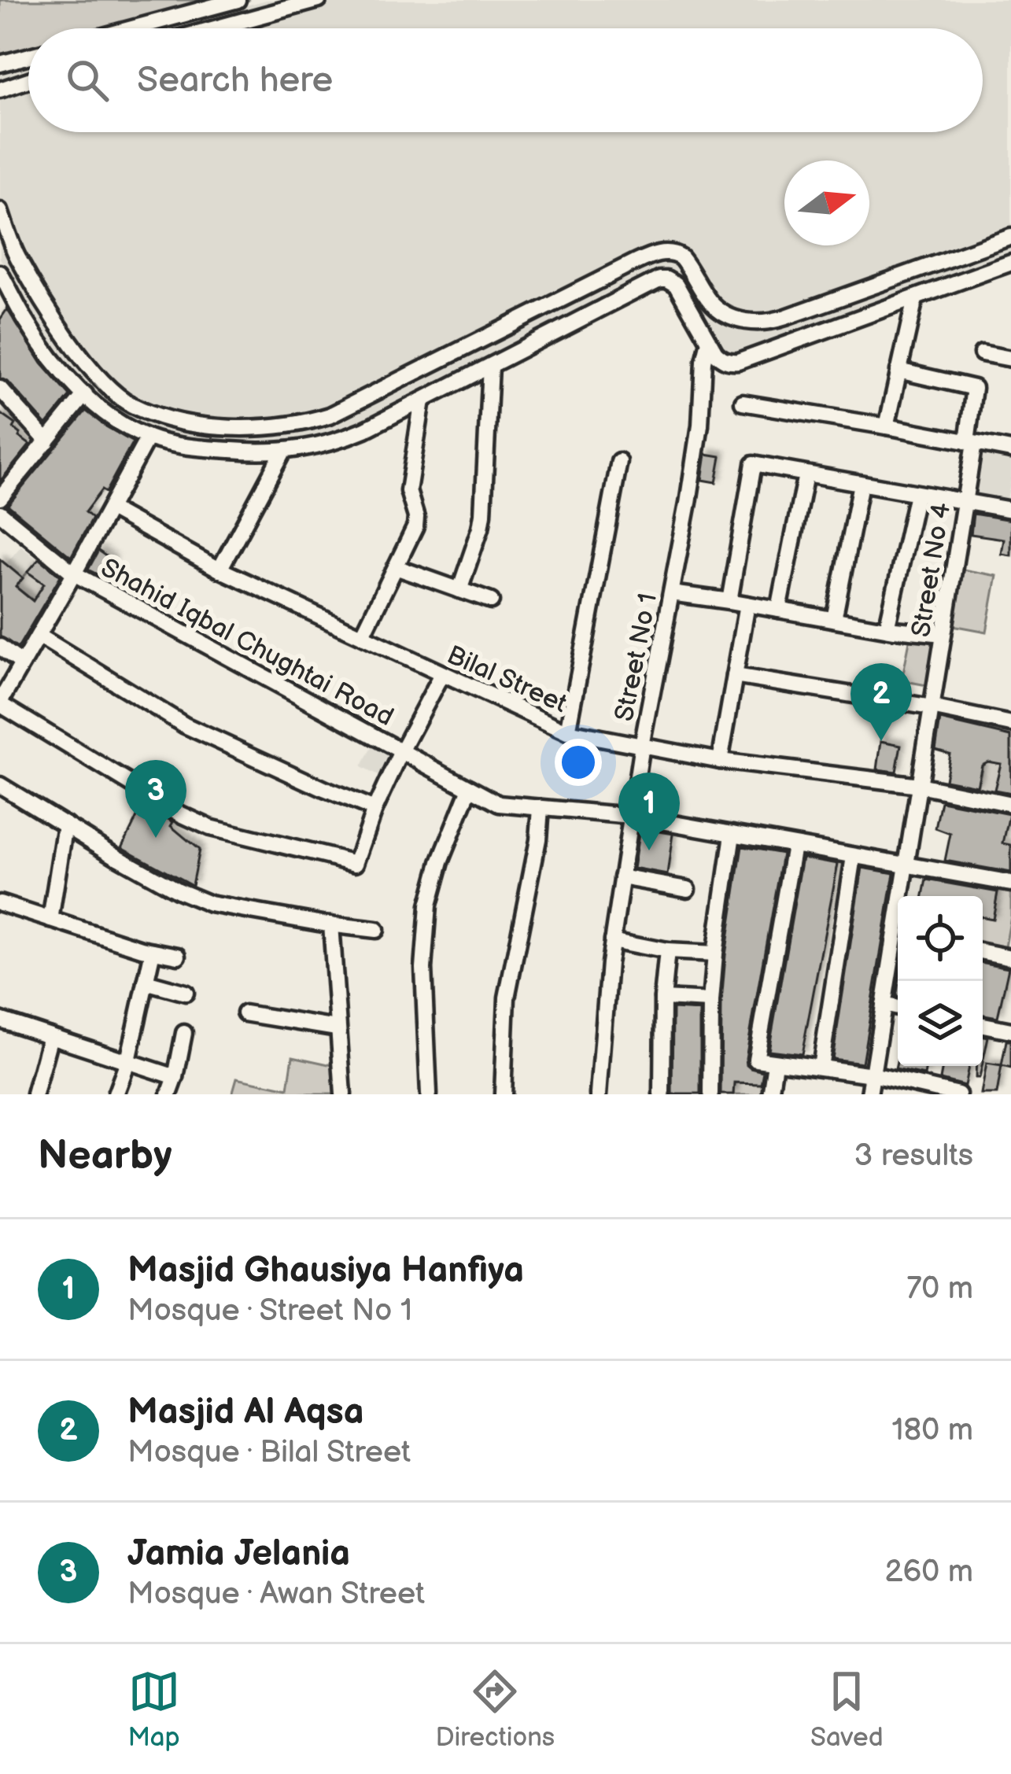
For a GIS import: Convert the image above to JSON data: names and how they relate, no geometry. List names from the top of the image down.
{
  "streets": {
    "street": [
      "Street No 4",
      "Shahid Iqbal Chughtai Road",
      "Street No 1",
      "Bilal Street"
    ]
  },
  "crossings": [
    ["Street No 4", "Shahid Iqbal Chughtai Road"],
    ["Street No 4", "Bilal Street"],
    ["Shahid Iqbal Chughtai Road", "Street No 1"],
    ["Shahid Iqbal Chughtai Road", "Bilal Street"],
    ["Street No 1", "Bilal Street"]
  ],
  "north": "right",
  "page": {
    "search": "Search here",
    "pins": ["2", "3", "1"],
    "heading": ["Nearby", "3 results"],
    "list": [
      {
        "mark": "1",
        "name": "Masjid Ghausiya Hanfiya",
        "note": "Mosque · Street No 1",
        "value": "70 m"
      },
      {
        "mark": "2",
        "name": "Masjid Al Aqsa",
        "note": "Mosque · Bilal Street",
        "value": "180 m"
      },
      {
        "mark": "3",
        "name": "Jamia Jelania",
        "note": "Mosque · Awan Street",
        "value": "260 m"
      }
    ],
    "nav": ["Map", "Directions", "Saved"]
  }
}
